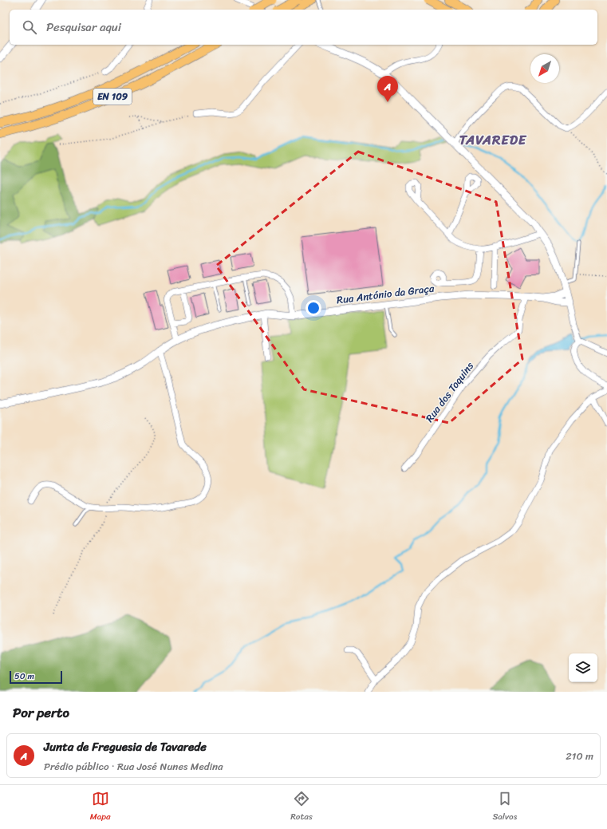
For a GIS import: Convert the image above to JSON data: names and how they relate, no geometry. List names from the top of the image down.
{
  "streets": {
    "main road": ["EN 109"],
    "street": ["Rua António da Graça", "Rua dos Toquins"]
  },
  "crossings": [
    ["Rua António da Graça", "Rua dos Toquins"]
  ],
  "districts": ["TAVAREDE"],
  "scale_bar": "50 m",
  "north": "bottom left",
  "page": {
    "search": "Pesquisar aqui",
    "pins": "A",
    "scale": "50 m",
    "heading": "Por perto",
    "list": [
      {
        "mark": "A",
        "name": "Junta de Freguesia de Tavarede",
        "note": "Prédio público · Rua José Nunes Medina",
        "value": "210 m"
      }
    ],
    "nav": ["Mapa", "Rotas", "Salvos"]
  }
}
